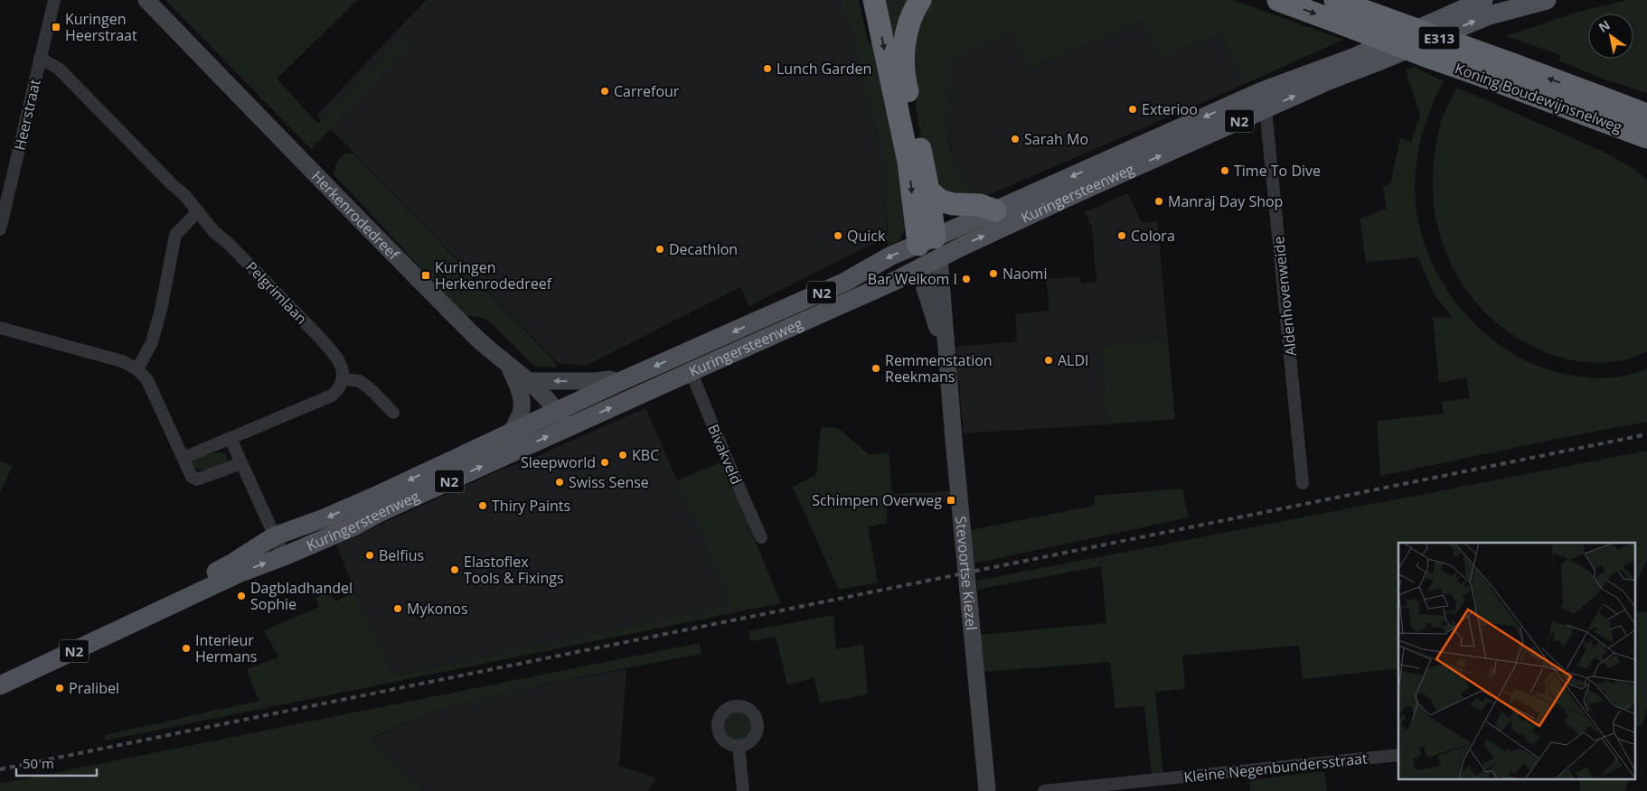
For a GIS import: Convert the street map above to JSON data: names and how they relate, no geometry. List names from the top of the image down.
{
  "streets": {
    "highway": ["E313", "Koning Boudewijnsnelweg"],
    "main road": [
      "N2",
      "Kuringersteenweg",
      "Herkenrodedreef",
      "Stevoortse Kiezel"
    ],
    "street": [
      "Heerstraat",
      "Pelgrimlaan",
      "Aldenhovenweide",
      "Bivakveld",
      "Kleine Negenbundersstraat"
    ]
  },
  "crossings": [
    ["Heerstraat", "Pelgrimlaan"],
    ["N2", "Kuringersteenweg"],
    ["Kuringersteenweg", "Herkenrodedreef"],
    ["Kuringersteenweg", "Aldenhovenweide"],
    ["Kuringersteenweg", "Bivakveld"],
    ["Kuringersteenweg", "Stevoortse Kiezel"]
  ],
  "places": {
    "transit": ["Kuringen Heerstraat", "Kuringen Herkenrodedreef", "Schimpen Overweg"],
    "other": [
      "Lunch Garden",
      "Carrefour",
      "Exterioo",
      "Sarah Mo",
      "Time To Dive",
      "Manraj Day Shop",
      "Quick",
      "Colora",
      "Decathlon",
      "Naomi",
      "Bar Welkom I",
      "ALDI",
      "Remmenstation Reekmans",
      "KBC",
      "Sleepworld",
      "Swiss Sense",
      "Thiry Paints",
      "Belfius",
      "Elastoflex Tools & Fixings",
      "Dagbladhandel Sophie",
      "Mykonos",
      "Interieur Hermans",
      "Pralibel"
    ]
  },
  "scale_bar": "50 m",
  "north": "top left"
}
